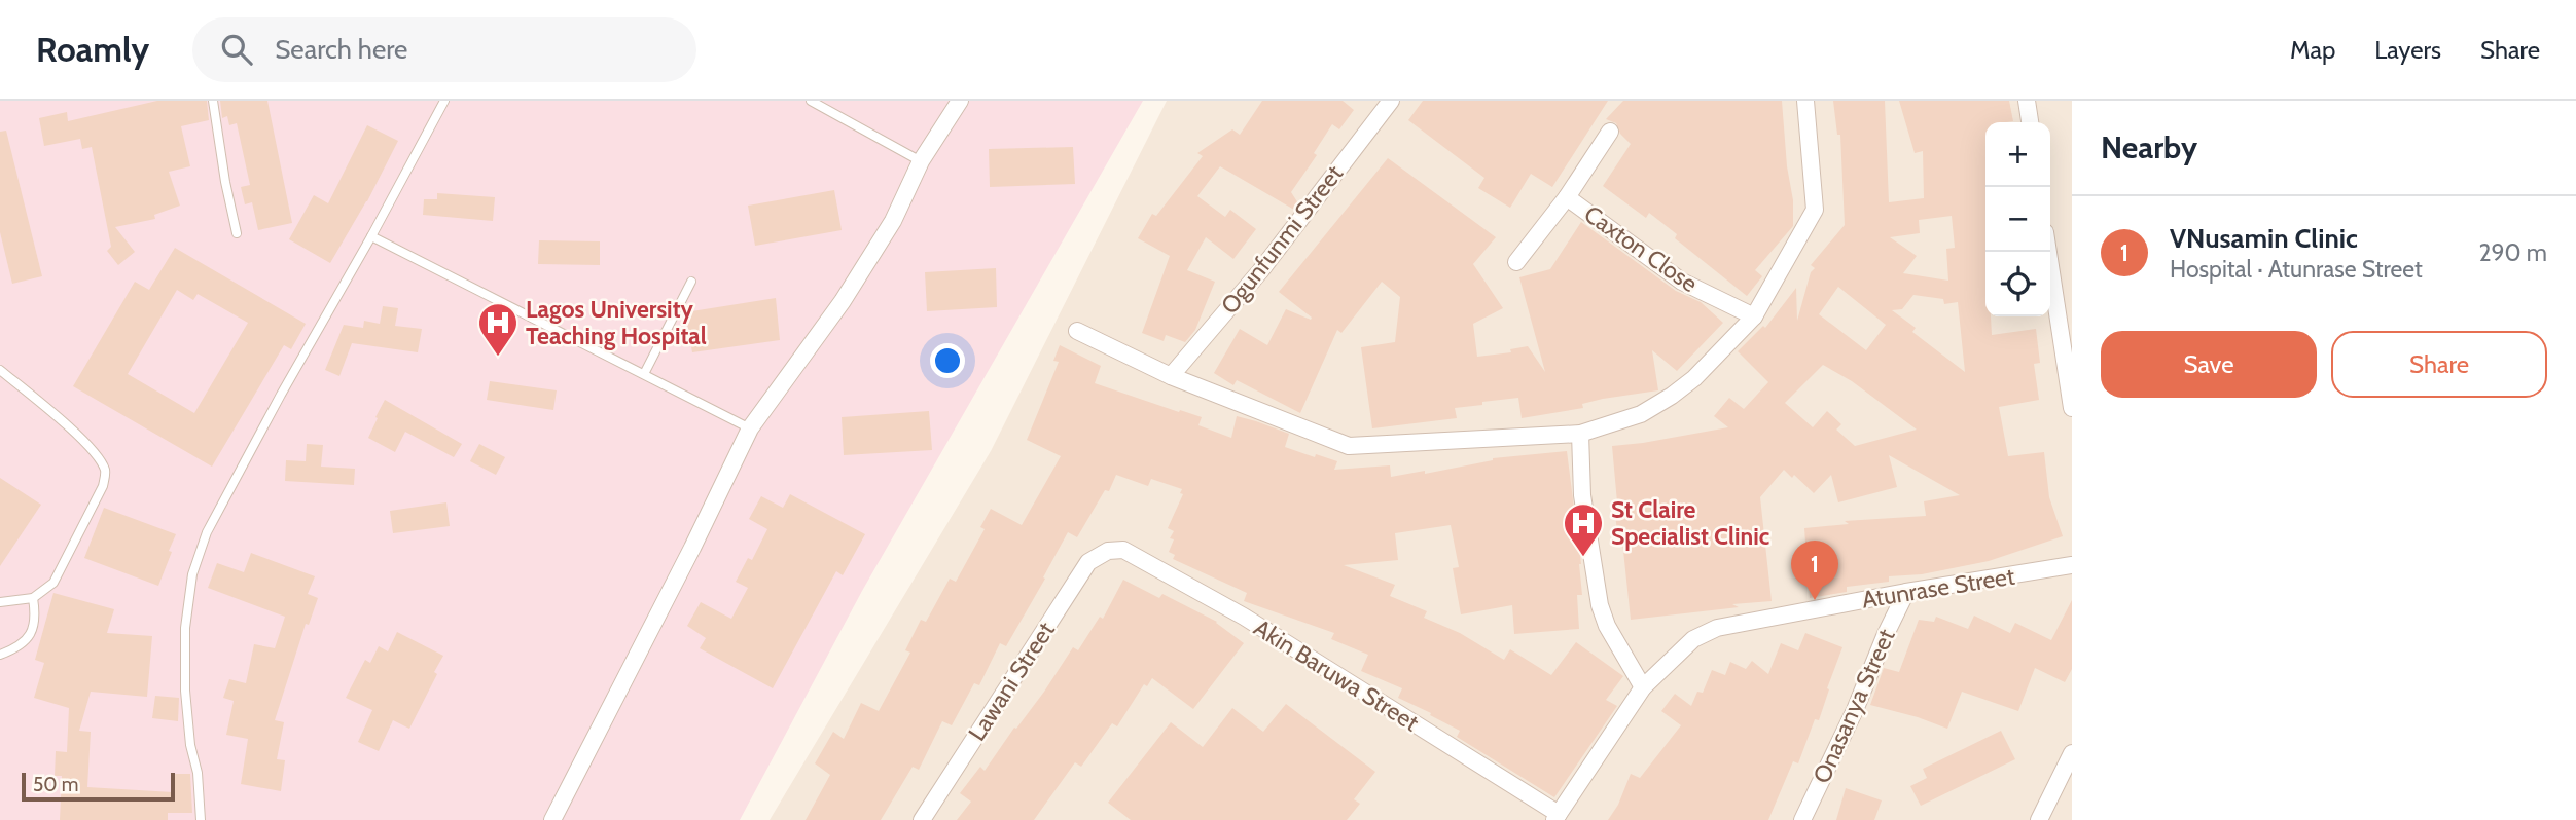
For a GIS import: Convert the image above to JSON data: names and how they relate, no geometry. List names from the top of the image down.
{
  "streets": {
    "street": [
      "Ogunfunmi Street",
      "Caxton Close",
      "Atunrase Street",
      "Akin Baruwa Street",
      "Lawani Street",
      "Onasanya Street"
    ]
  },
  "crossings": [
    ["Atunrase Street", "Akin Baruwa Street"],
    ["Atunrase Street", "Onasanya Street"],
    ["Akin Baruwa Street", "Lawani Street"]
  ],
  "places": {
    "hospital": ["Lagos University Teaching Hospital", "St Claire Specialist Clinic"]
  },
  "scale_bar": "50 m",
  "page": {
    "header": "Roamly",
    "search": "Search here",
    "nav": ["Map", "Layers", "Share"],
    "heading": "Nearby",
    "map_buttons": ["+", "−"],
    "list": [
      {
        "mark": "1",
        "name": "VNusamin Clinic",
        "note": "Hospital · Atunrase Street",
        "value": "290 m"
      }
    ],
    "buttons": ["Save", "Share"],
    "pins": "1",
    "scale": "50 m"
  }
}
